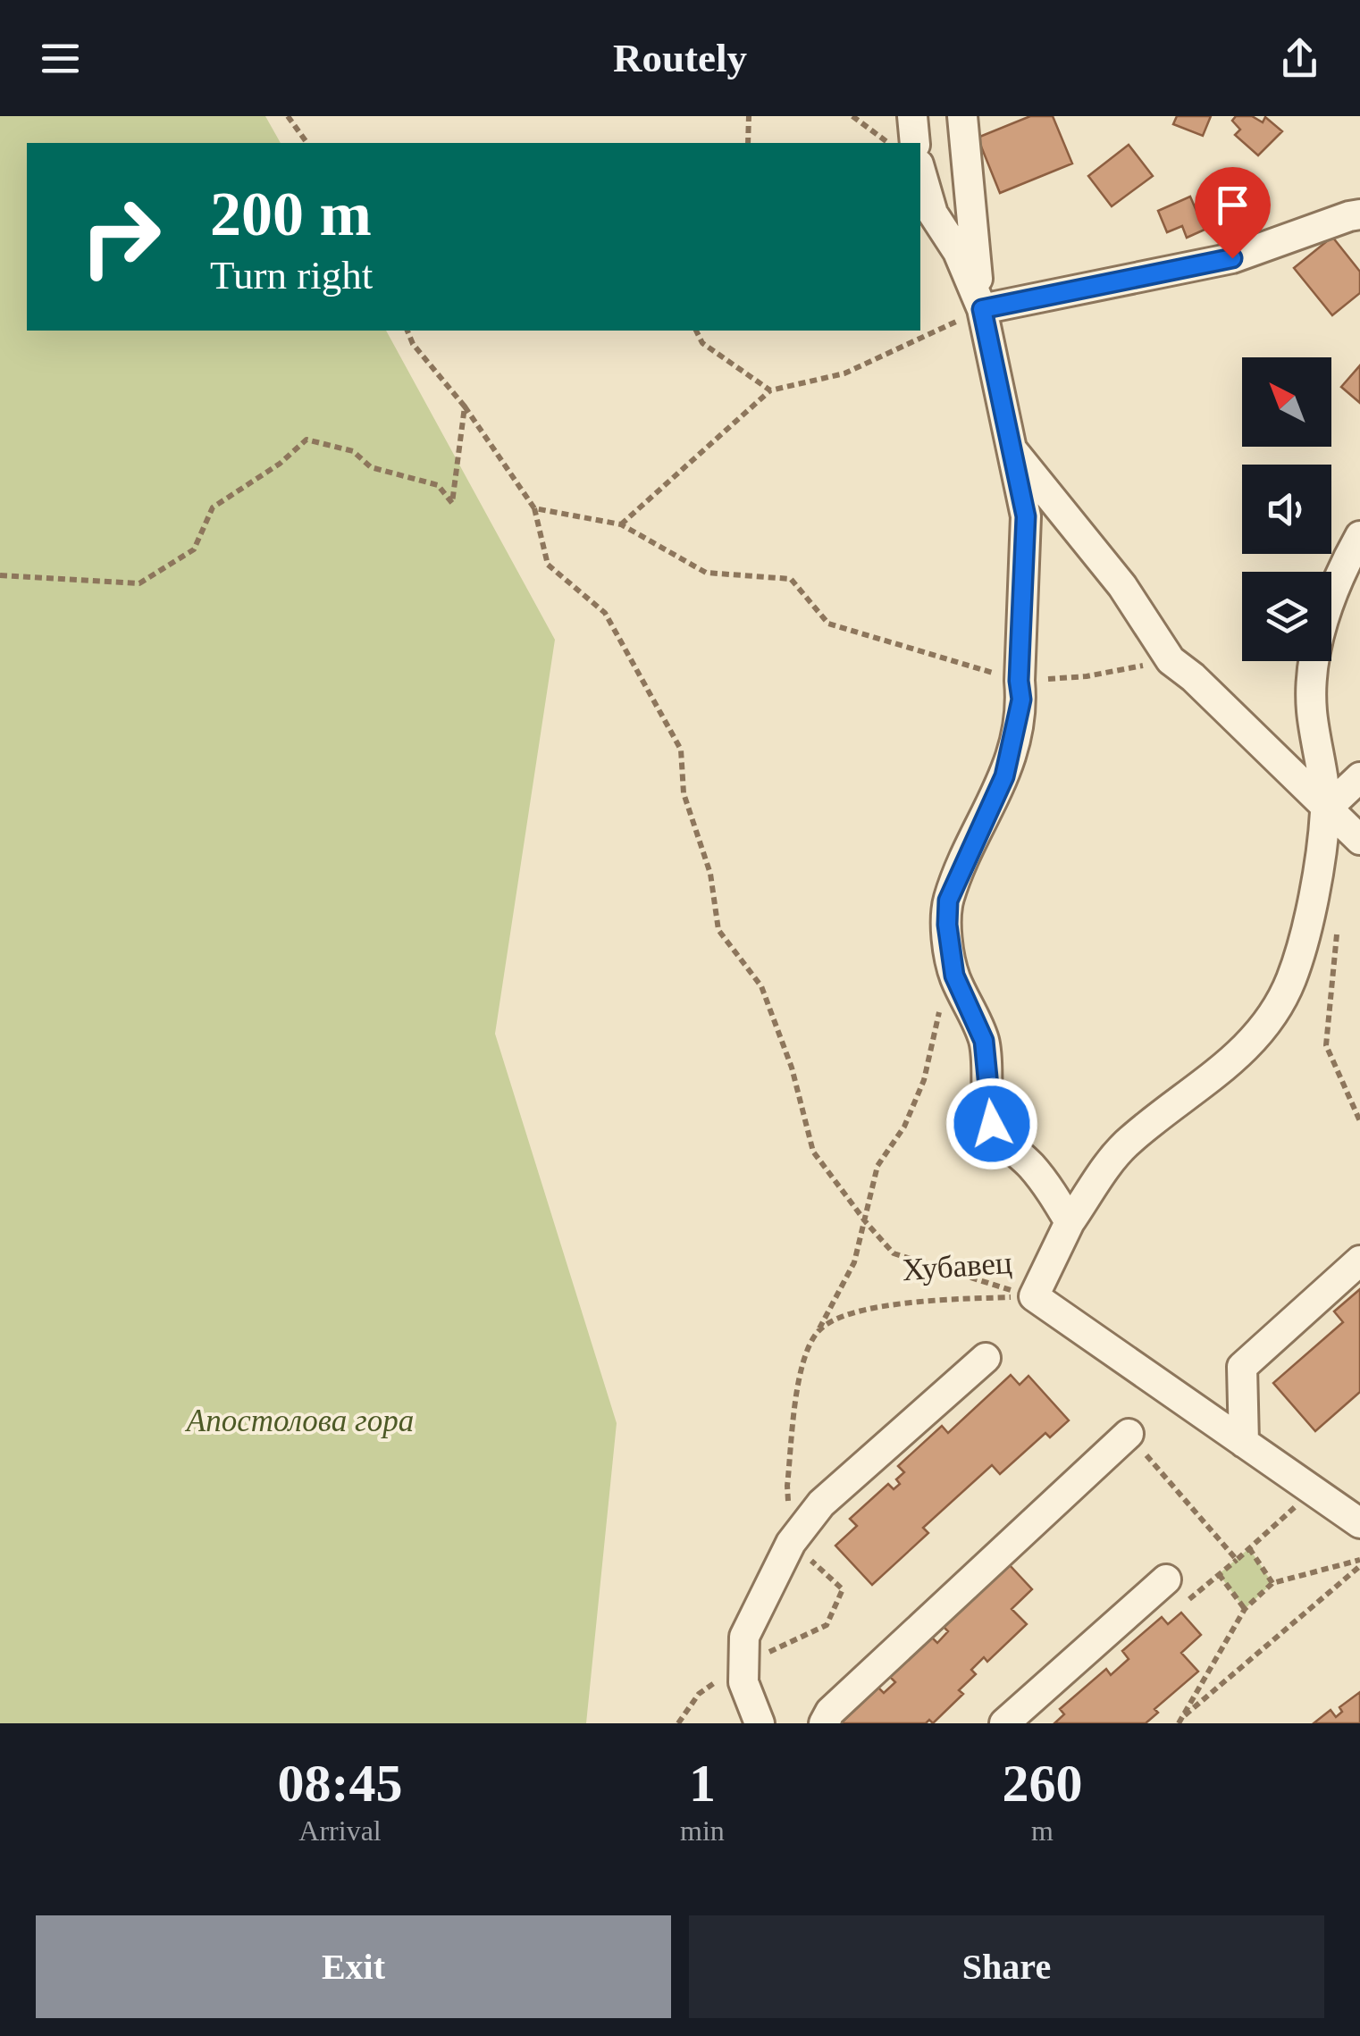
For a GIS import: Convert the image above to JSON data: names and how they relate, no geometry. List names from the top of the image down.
{
  "streets": {
    "street": ["Хубавец"]
  },
  "parks": ["Апостолова гора"],
  "north": "top left",
  "page": {
    "header": "Routely",
    "turn": ["200 m", "Turn right"],
    "eta": [
      "08:45",
      "Arrival",
      "1",
      "min",
      "260",
      "m"
    ],
    "buttons": ["Exit", "Share"]
  }
}
